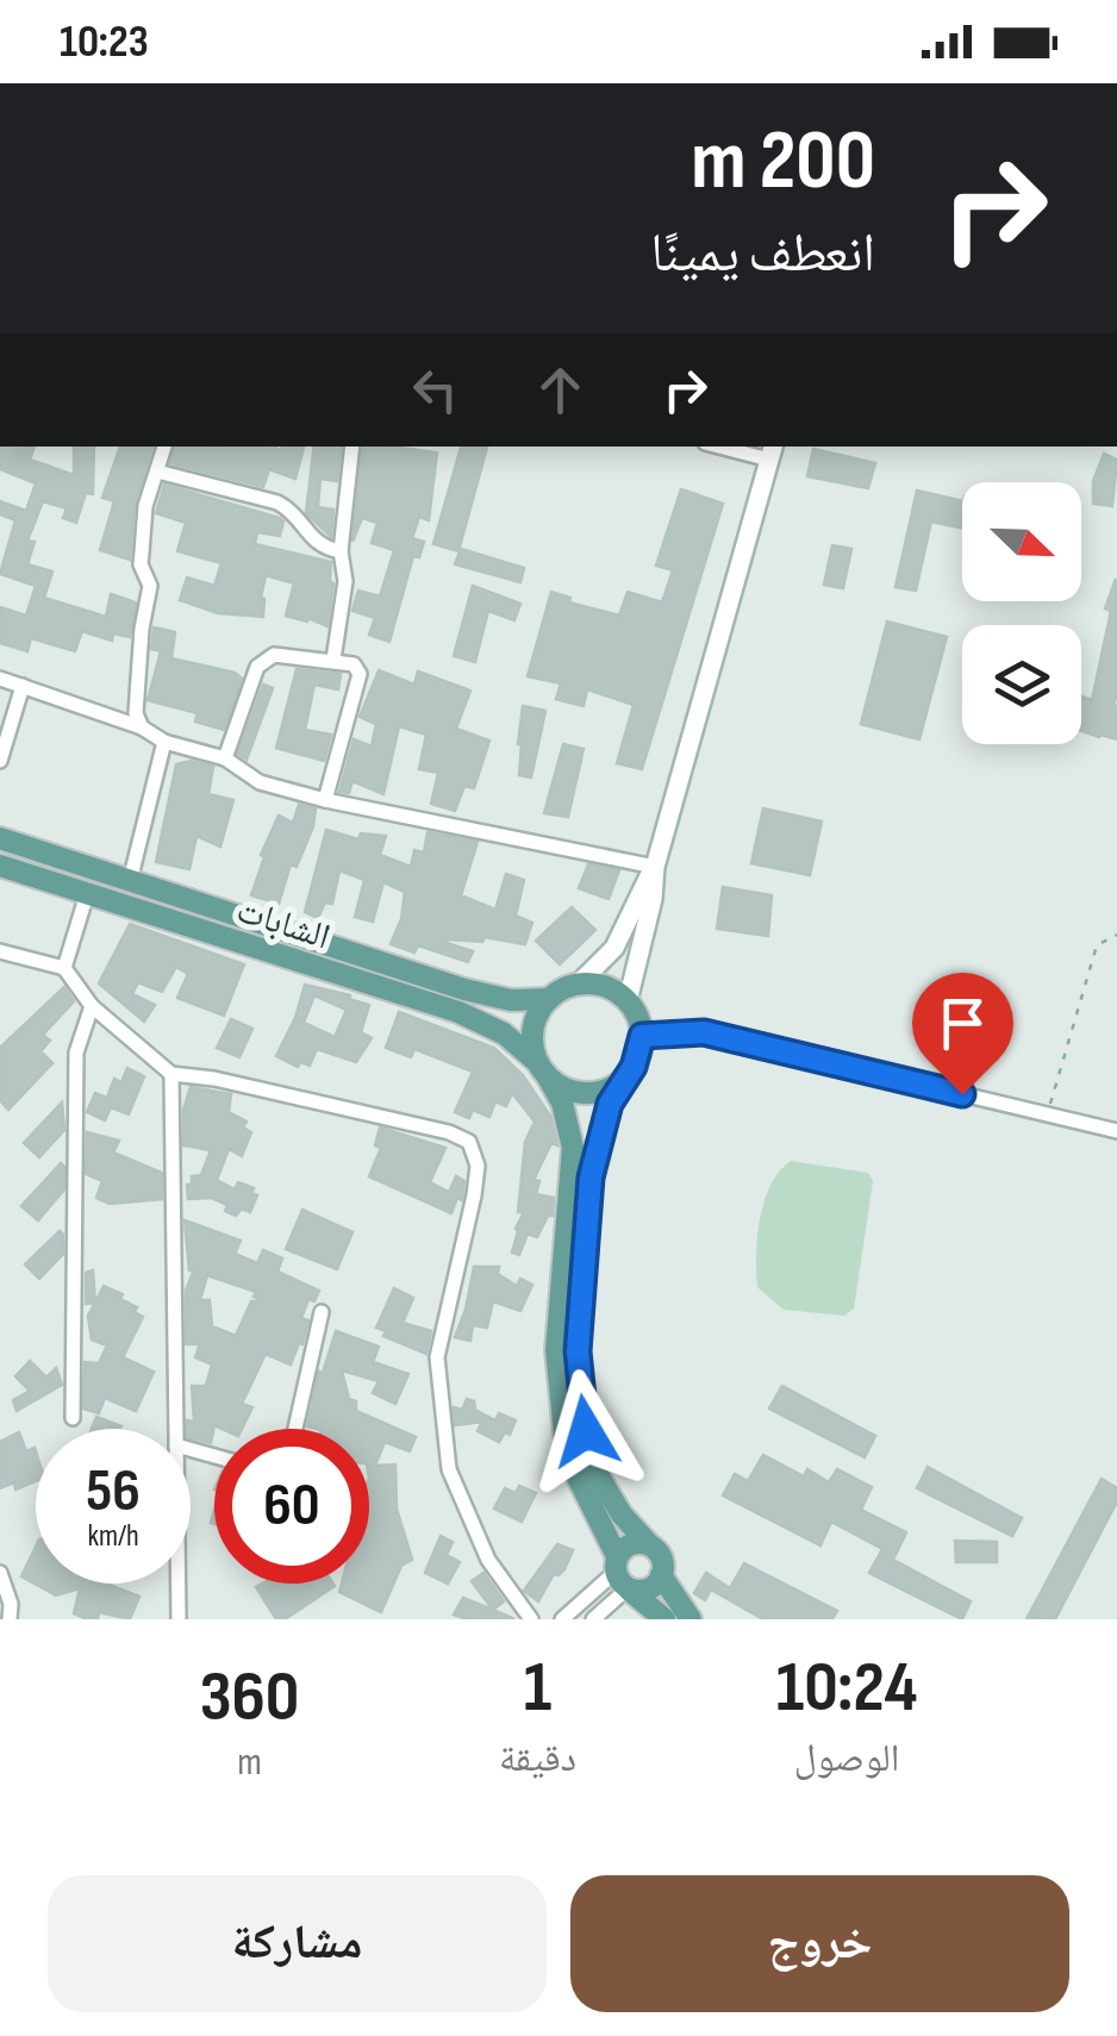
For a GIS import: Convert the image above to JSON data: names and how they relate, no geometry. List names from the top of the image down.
{
  "streets": {
    "main road": ["الشابات"]
  },
  "north": "bottom right",
  "page": {
    "status": "10:23",
    "turn": ["200 m", "انعطف يمينًا"],
    "speed": "56 km/h",
    "limit": "60",
    "eta": [
      "10:24",
      "الوصول",
      "1",
      "دقيقة",
      "360",
      "m"
    ],
    "buttons": ["خروج", "مشاركة"]
  }
}
